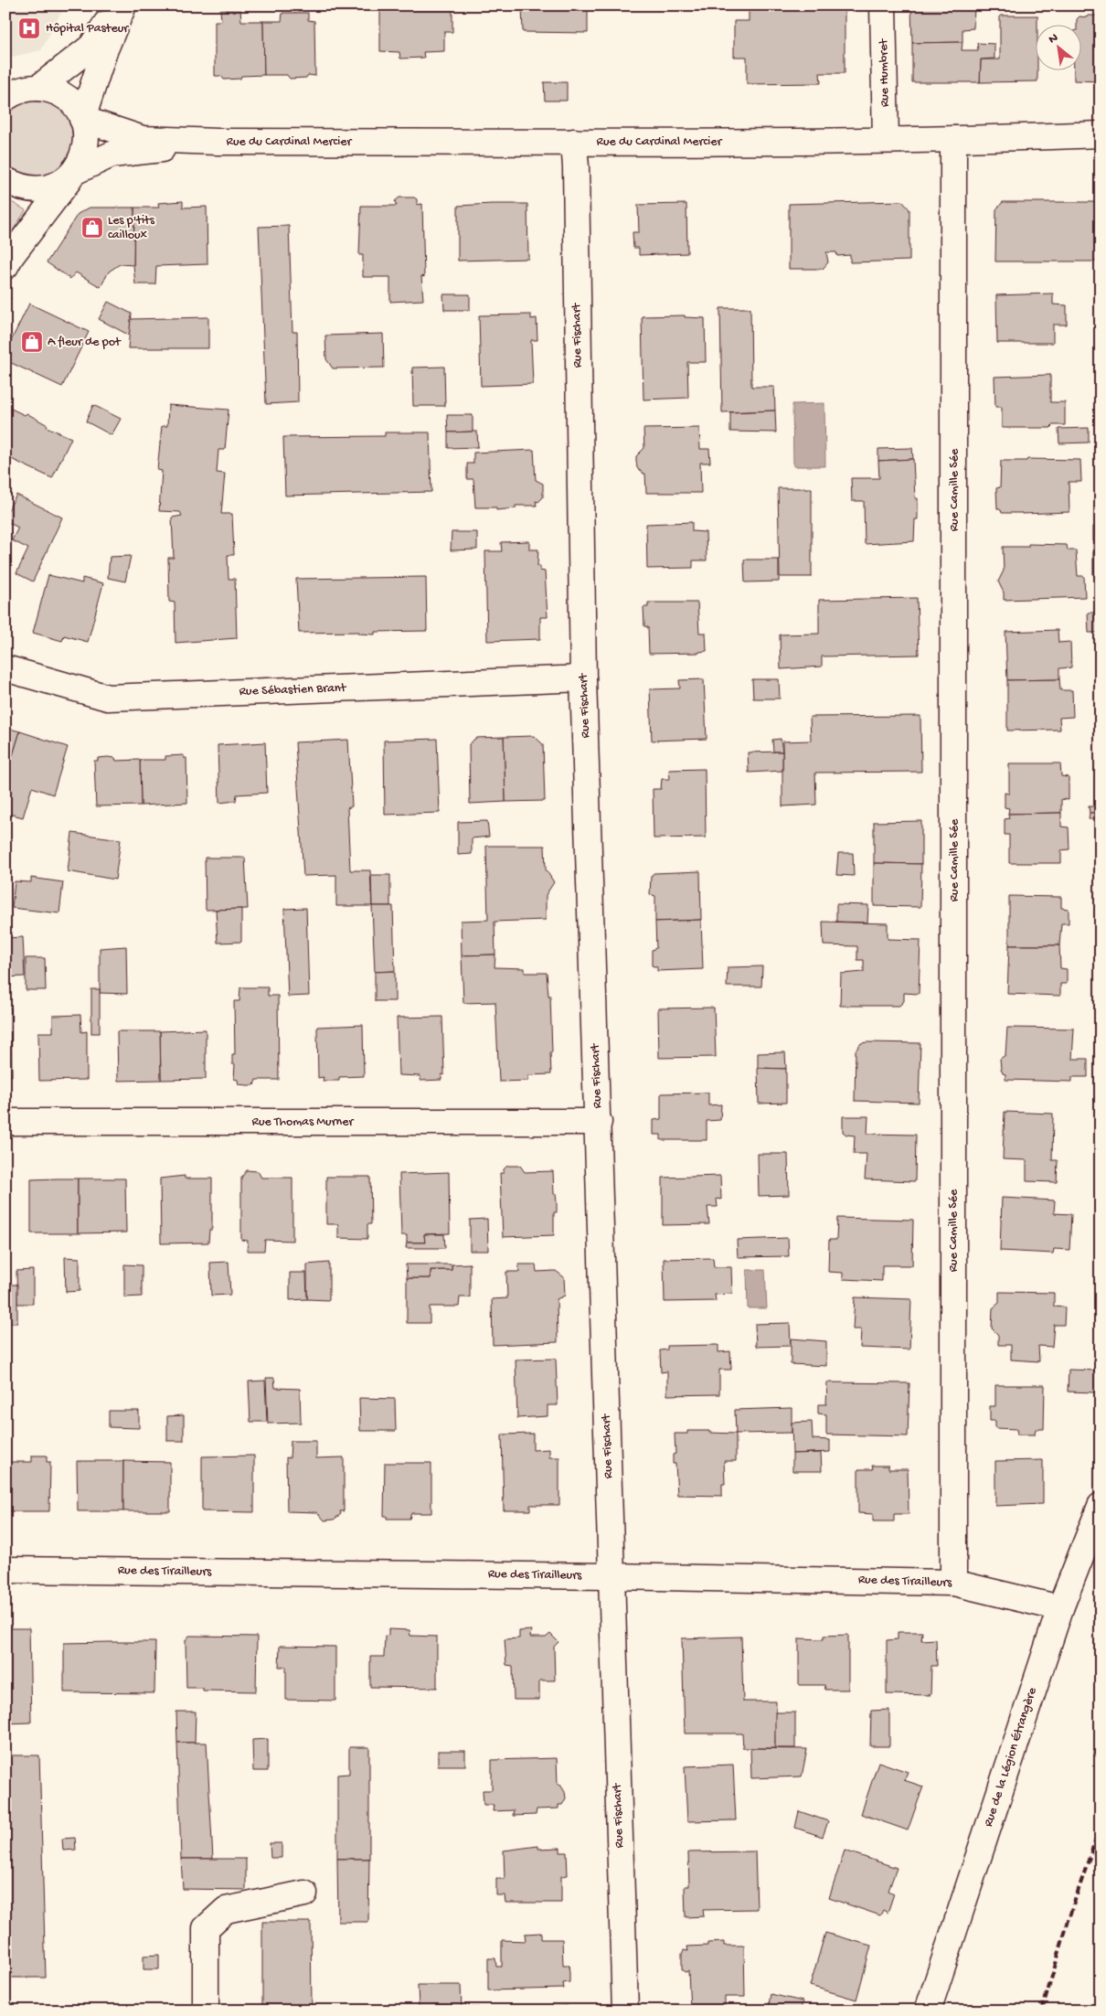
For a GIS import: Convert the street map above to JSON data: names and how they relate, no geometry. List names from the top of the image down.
{
  "streets": {
    "street": [
      "Rue Humbret",
      "Rue du Cardinal Mercier",
      "Rue Fischart",
      "Rue Camille Sée",
      "Rue Sébastien Brant",
      "Rue Thomas Murner",
      "Rue des Tirailleurs",
      "Rue de la Légion Étrangère"
    ]
  },
  "crossings": [
    ["Rue Humbret", "Rue du Cardinal Mercier"],
    ["Rue du Cardinal Mercier", "Rue Fischart"],
    ["Rue du Cardinal Mercier", "Rue Camille Sée"],
    ["Rue Fischart", "Rue Sébastien Brant"],
    ["Rue Fischart", "Rue Thomas Murner"],
    ["Rue Fischart", "Rue des Tirailleurs"],
    ["Rue Camille Sée", "Rue des Tirailleurs"],
    ["Rue des Tirailleurs", "Rue de la Légion Étrangère"]
  ],
  "places": {
    "hospital": ["Hôpital Pasteur"],
    "shop": ["Les p'tits cailloux", "A fleur de pot"]
  },
  "north": "top left"
}
